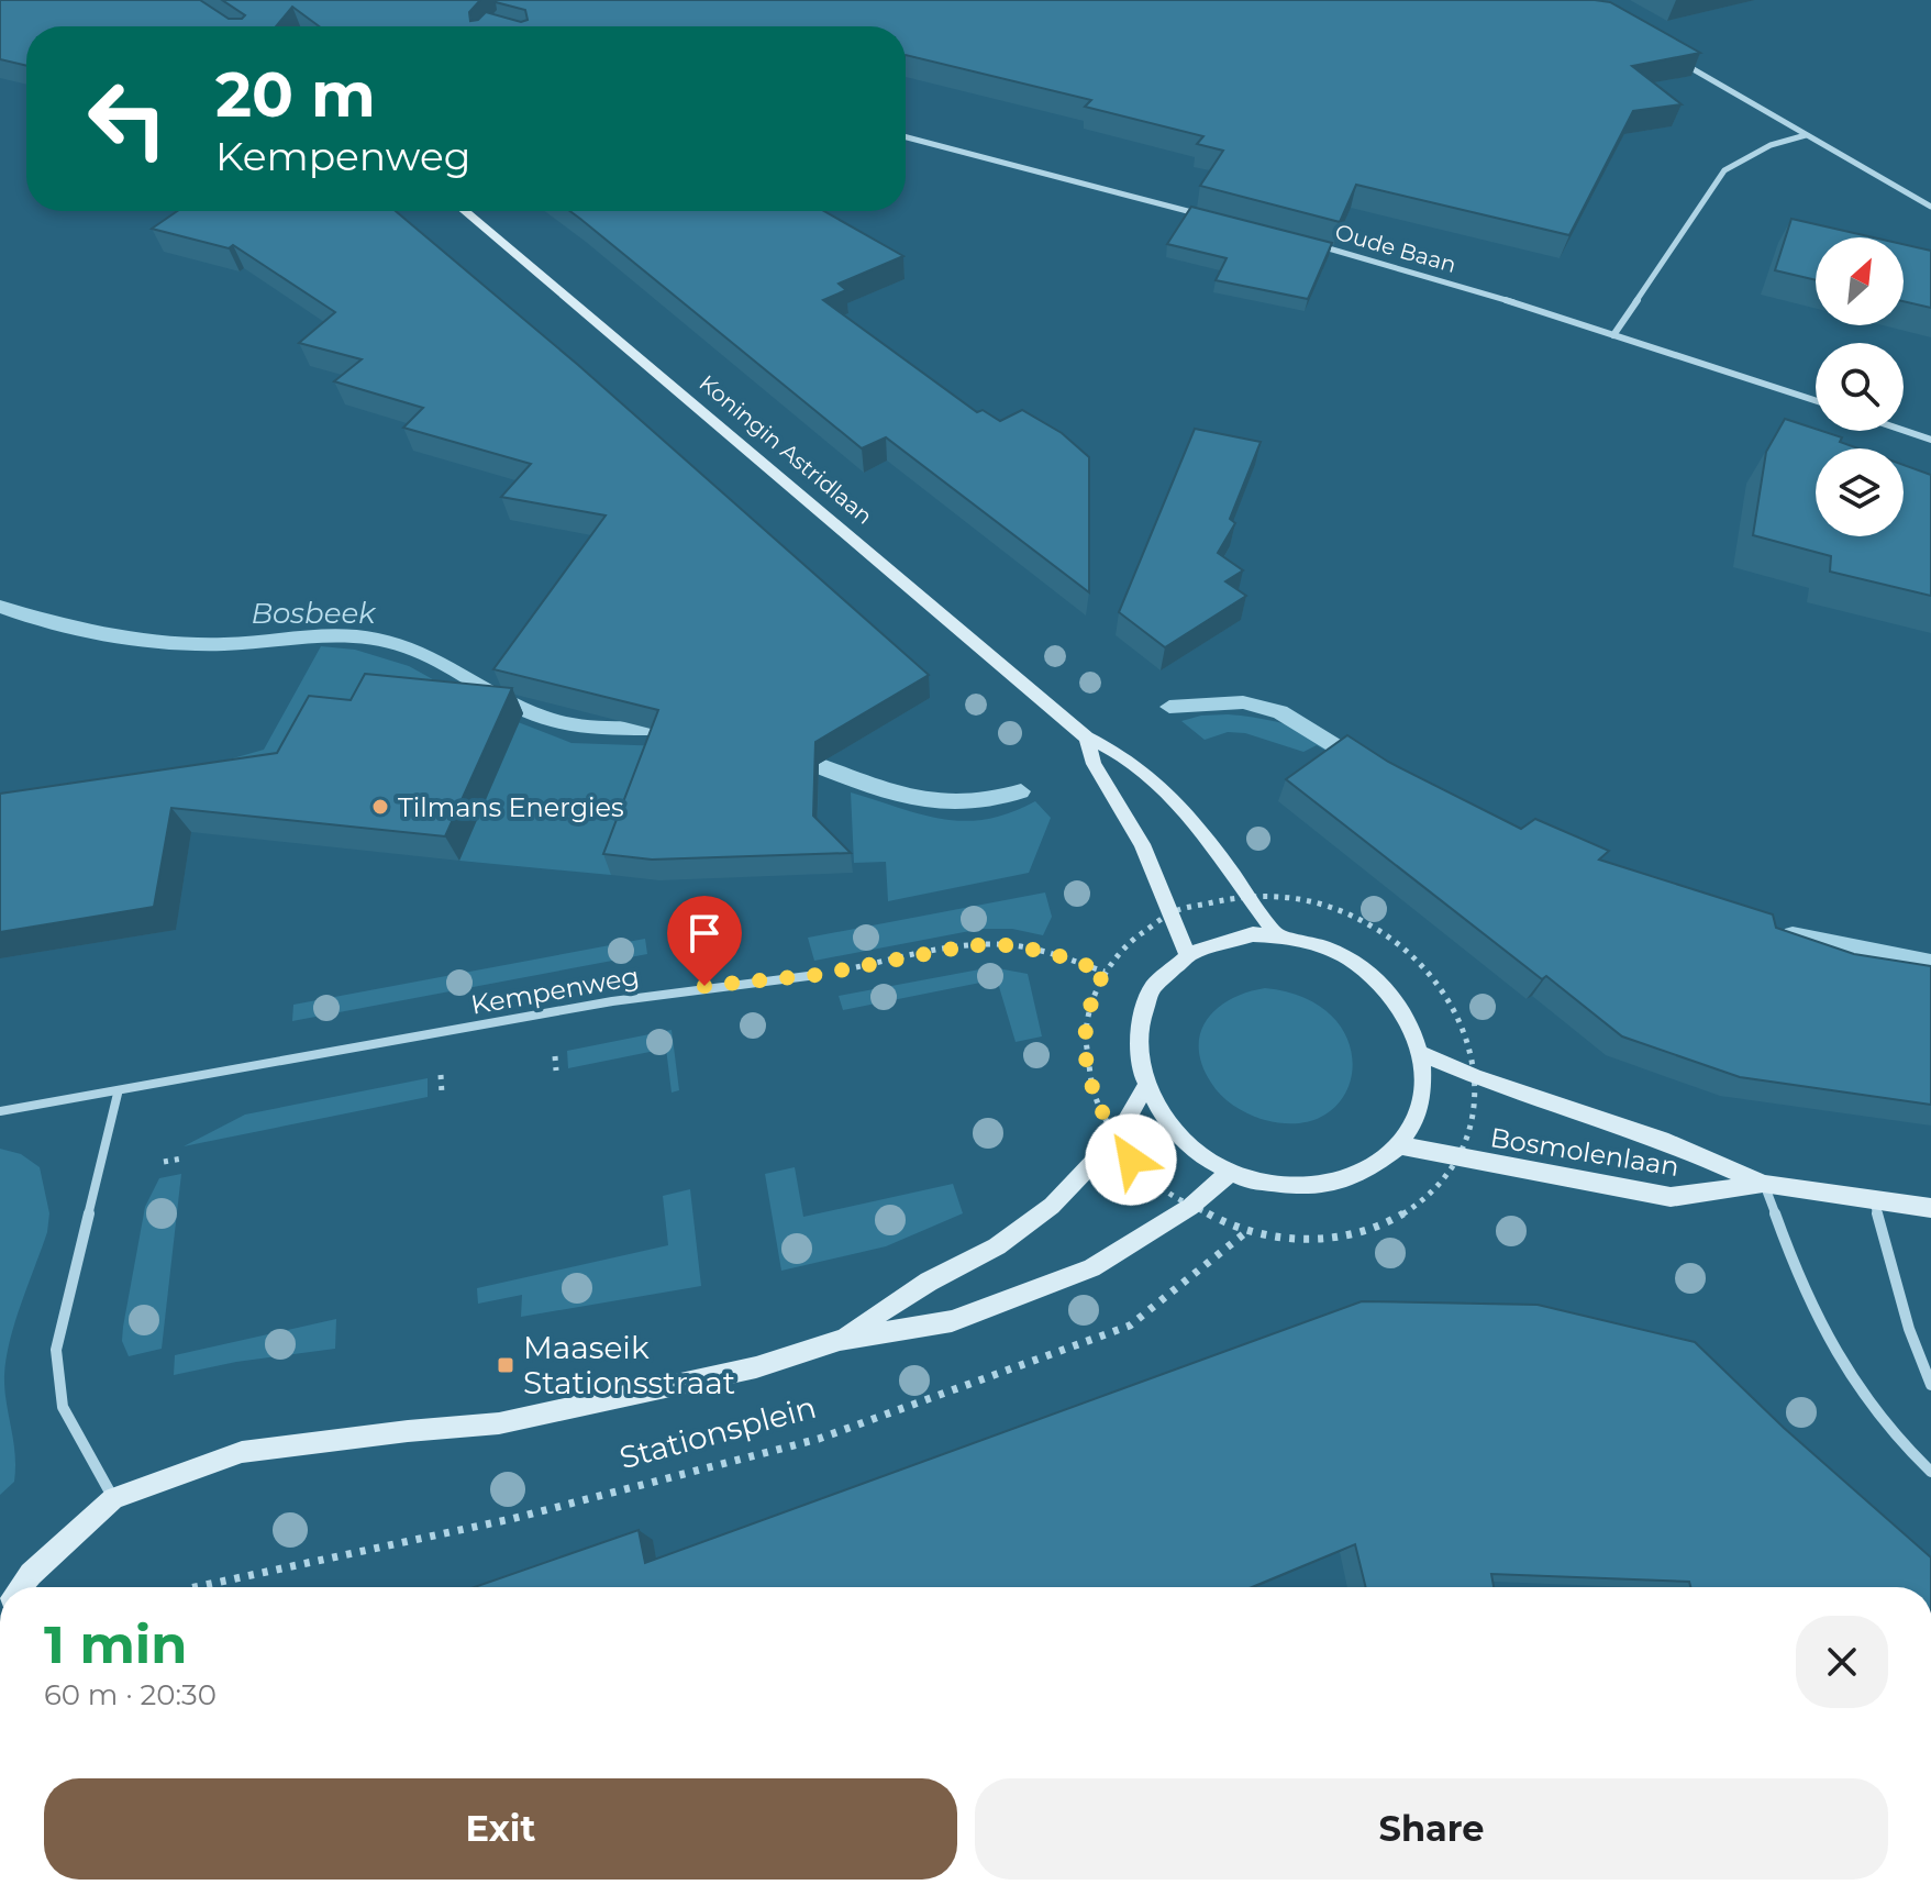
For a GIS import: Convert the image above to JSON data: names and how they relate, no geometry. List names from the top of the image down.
{
  "streets": {
    "main road": ["Koningin Astridlaan", "Bosmolenlaan", "Stationsplein"],
    "street": ["Oude Baan", "Kempenweg"]
  },
  "crossings": [
    ["Koningin Astridlaan", "Bosmolenlaan"],
    ["Koningin Astridlaan", "Stationsplein"],
    ["Bosmolenlaan", "Stationsplein"]
  ],
  "water": ["Bosbeek"],
  "places": {
    "other": ["Tilmans Energies"],
    "transit": ["Maaseik Stationsstraat"]
  },
  "north": "top right",
  "page": {
    "turn": ["20 m", "Kempenweg"],
    "heading": ["1 min", "60 m · 20:30"],
    "buttons": ["Exit", "Share"]
  }
}
